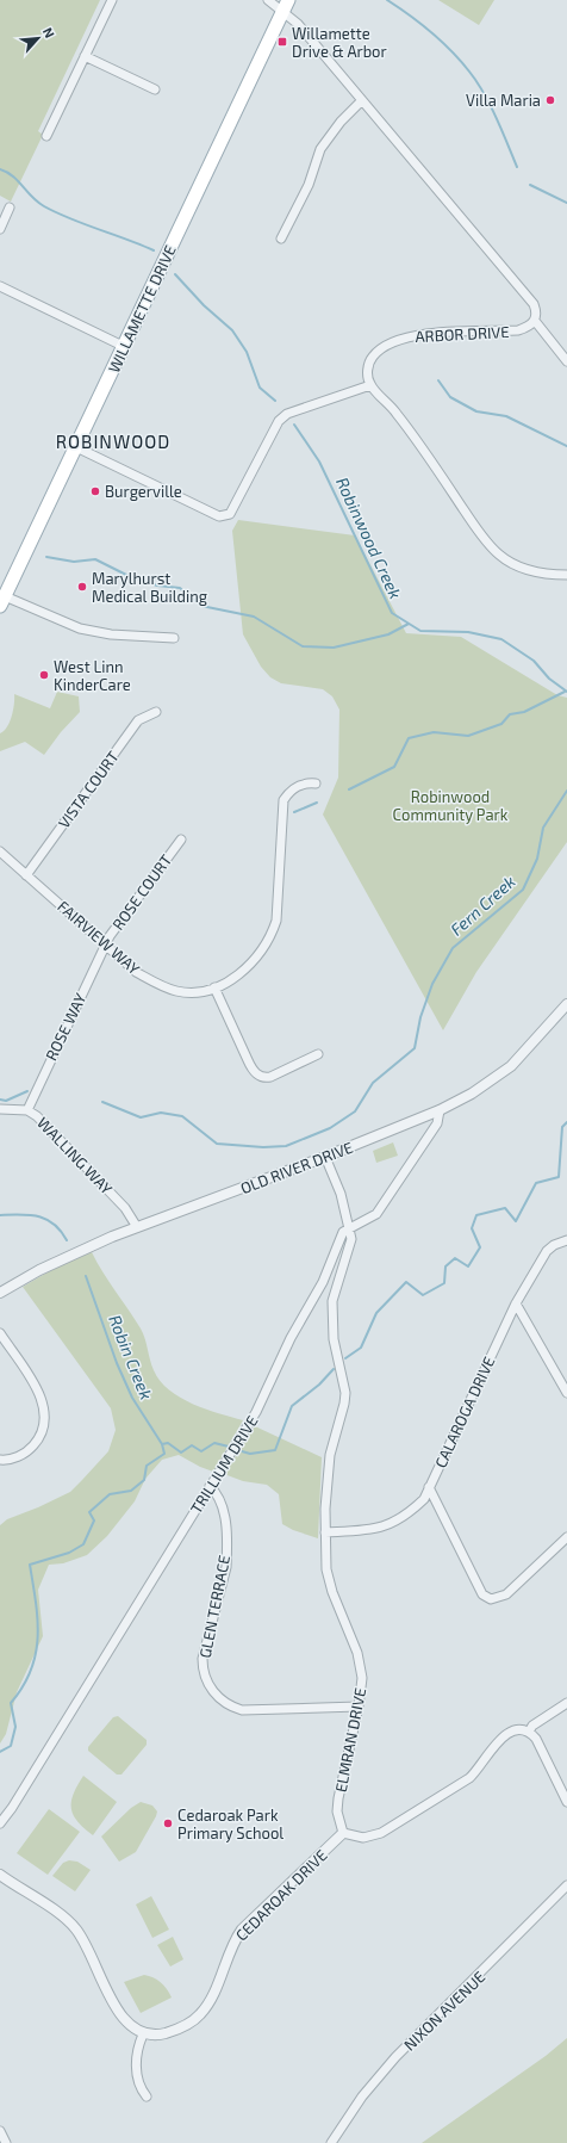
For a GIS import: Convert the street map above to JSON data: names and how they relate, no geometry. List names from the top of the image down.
{
  "streets": {
    "main road": ["WILLAMETTE DRIVE"],
    "street": [
      "ARBOR DRIVE",
      "VISTA COURT",
      "ROSE COURT",
      "FAIRVIEW WAY",
      "ROSE WAY",
      "WALLING WAY",
      "OLD RIVER DRIVE",
      "CALAROGA DRIVE",
      "TRILLIUM DRIVE",
      "GLEN TERRACE",
      "ELMRAN DRIVE",
      "CEDAROAK DRIVE",
      "NIXON AVENUE"
    ]
  },
  "crossings": [
    ["VISTA COURT", "FAIRVIEW WAY"],
    ["ROSE COURT", "FAIRVIEW WAY"],
    ["ROSE COURT", "ROSE WAY"],
    ["FAIRVIEW WAY", "ROSE WAY"],
    ["ROSE WAY", "WALLING WAY"],
    ["WALLING WAY", "OLD RIVER DRIVE"],
    ["OLD RIVER DRIVE", "TRILLIUM DRIVE"],
    ["OLD RIVER DRIVE", "ELMRAN DRIVE"],
    ["CALAROGA DRIVE", "ELMRAN DRIVE"],
    ["TRILLIUM DRIVE", "GLEN TERRACE"],
    ["TRILLIUM DRIVE", "ELMRAN DRIVE"],
    ["GLEN TERRACE", "ELMRAN DRIVE"],
    ["ELMRAN DRIVE", "CEDAROAK DRIVE"]
  ],
  "districts": ["ROBINWOOD"],
  "water": ["Robinwood Creek", "Fern Creek", "Robin Creek"],
  "parks": ["Robinwood Community Park"],
  "places": {
    "transit": ["Willamette Drive & Arbor"],
    "other": [
      "Villa Maria",
      "Burgerville",
      "Marylhurst Medical Building",
      "West Linn KinderCare",
      "Cedaroak Park Primary School"
    ]
  },
  "north": "top right"
}
